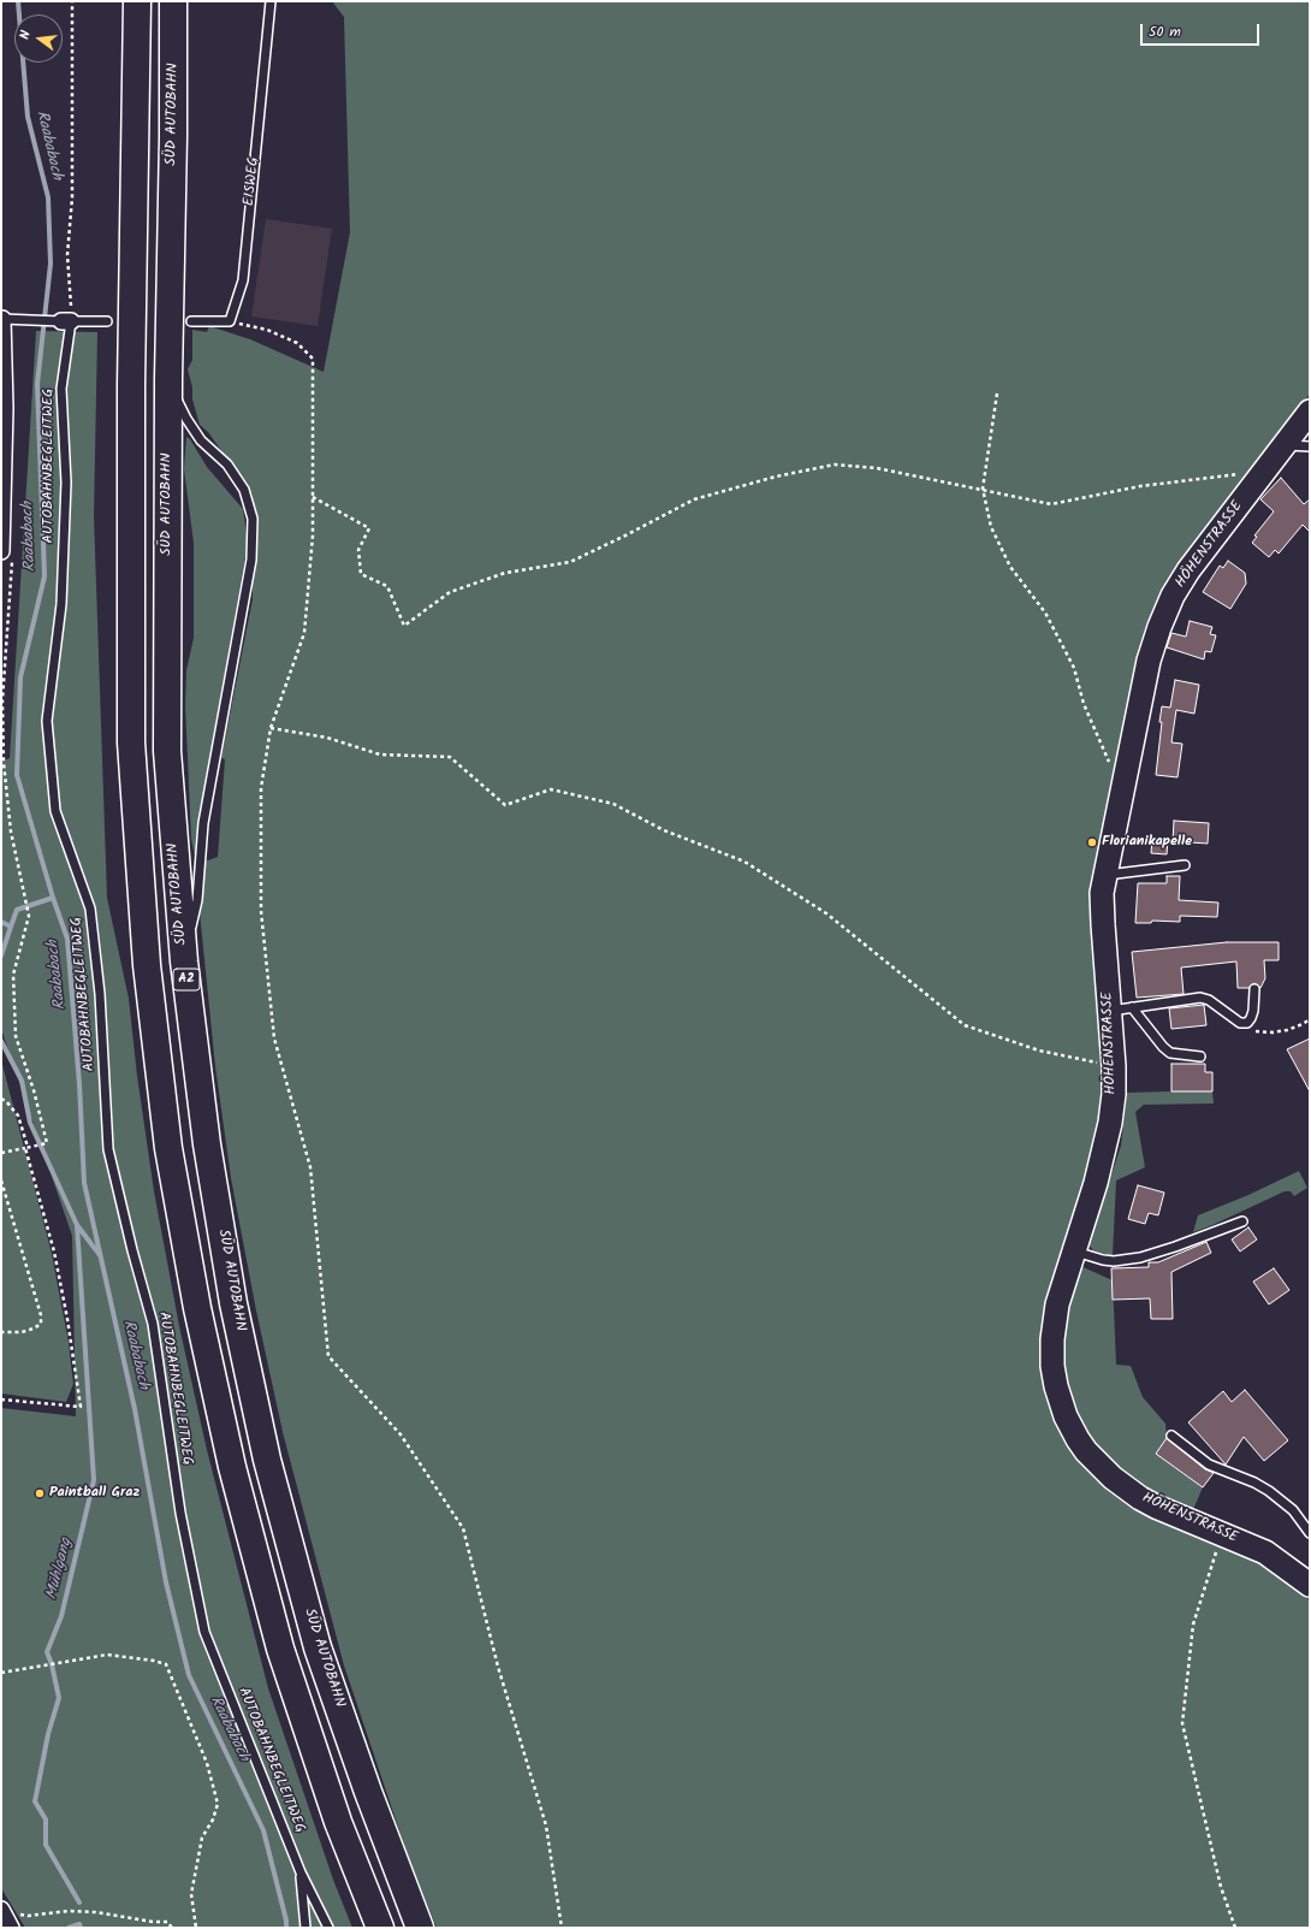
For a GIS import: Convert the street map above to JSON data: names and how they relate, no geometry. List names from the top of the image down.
{
  "streets": {
    "highway": ["SÜD AUTOBAHN", "A2"],
    "street": ["HÖHENSTRASSE"],
    "lane": ["EISWEG", "AUTOBAHNBEGLEITWEG"]
  },
  "water": ["Raababach", "Mühlgang"],
  "places": ["Florianikapelle", "Paintball Graz"],
  "scale_bar": "50 m",
  "north": "left"
}
